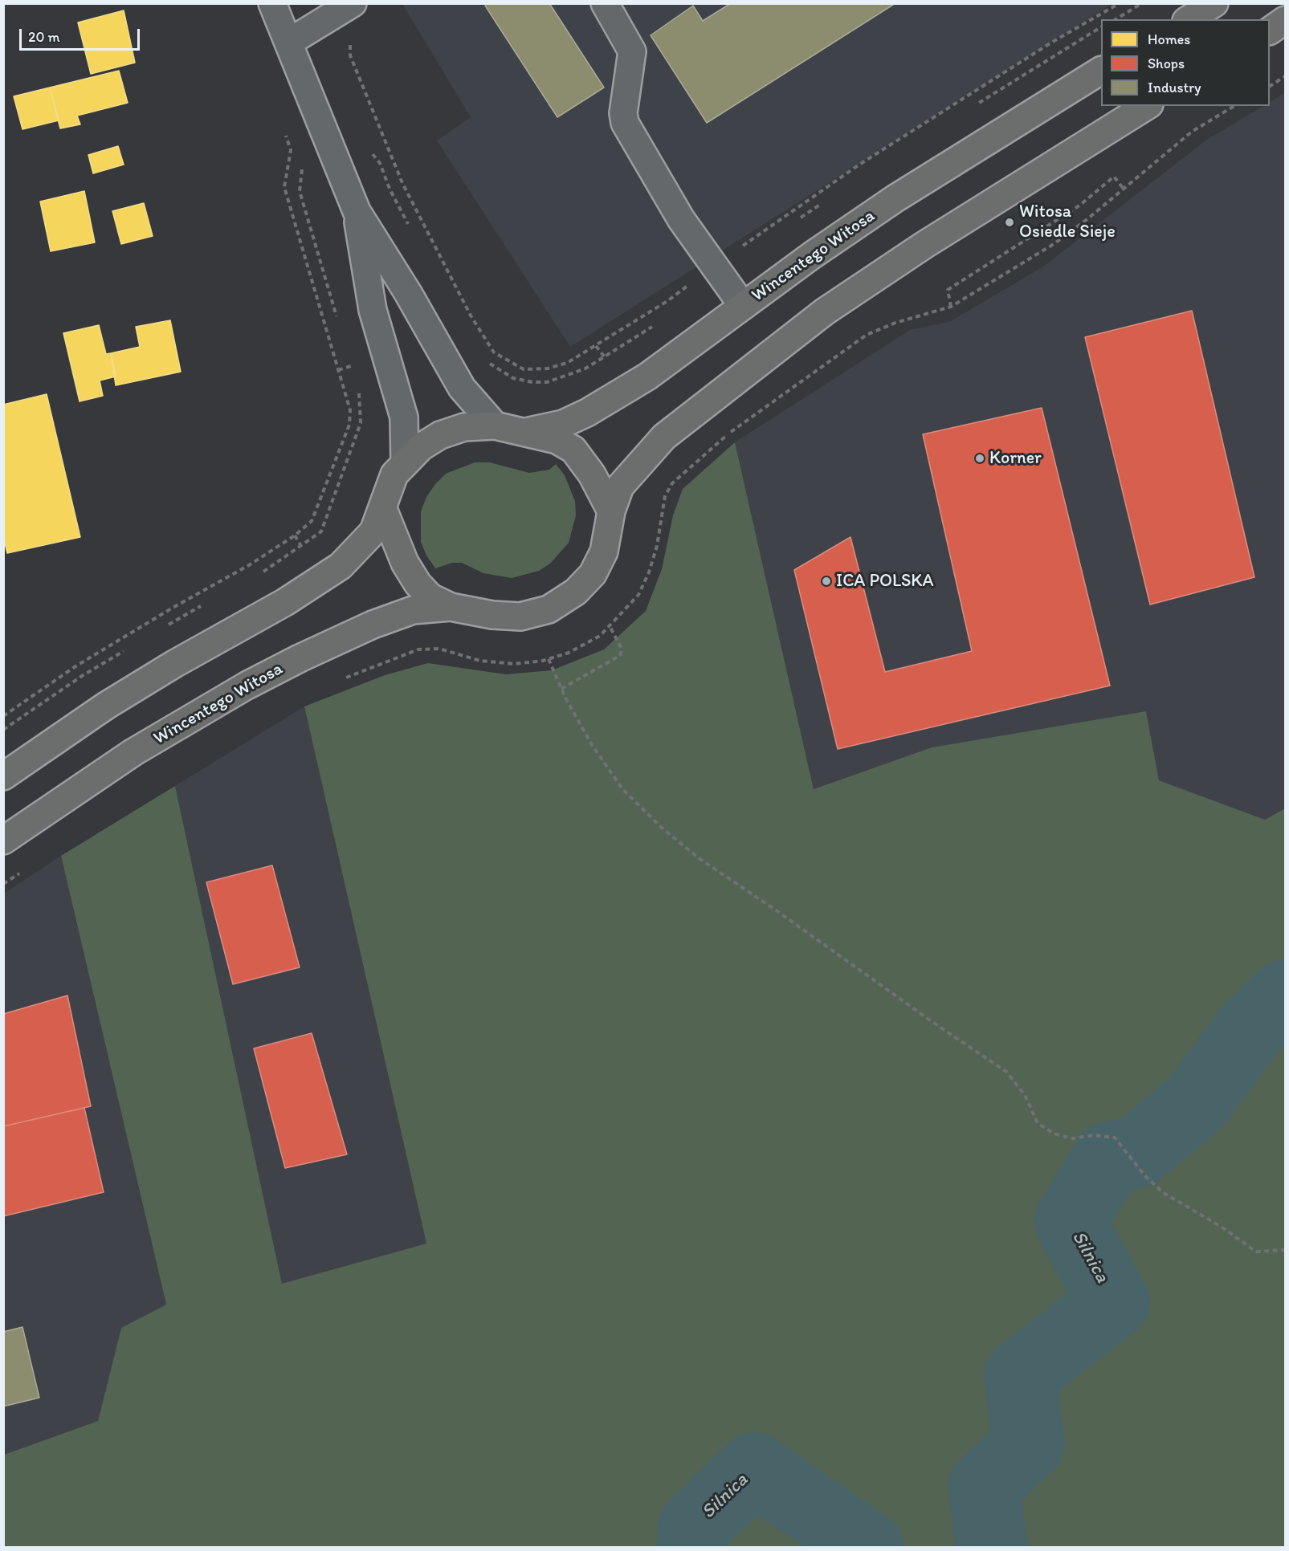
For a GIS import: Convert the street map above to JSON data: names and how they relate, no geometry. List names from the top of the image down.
{
  "streets": {
    "main road": ["Wincentego Witosa"]
  },
  "water": ["Silnica"],
  "places": ["Witosa Osiedle Sieje", "Korner", "ICA POLSKA"],
  "legend": ["Homes", "Shops", "Industry"],
  "scale_bar": "20 m"
}
